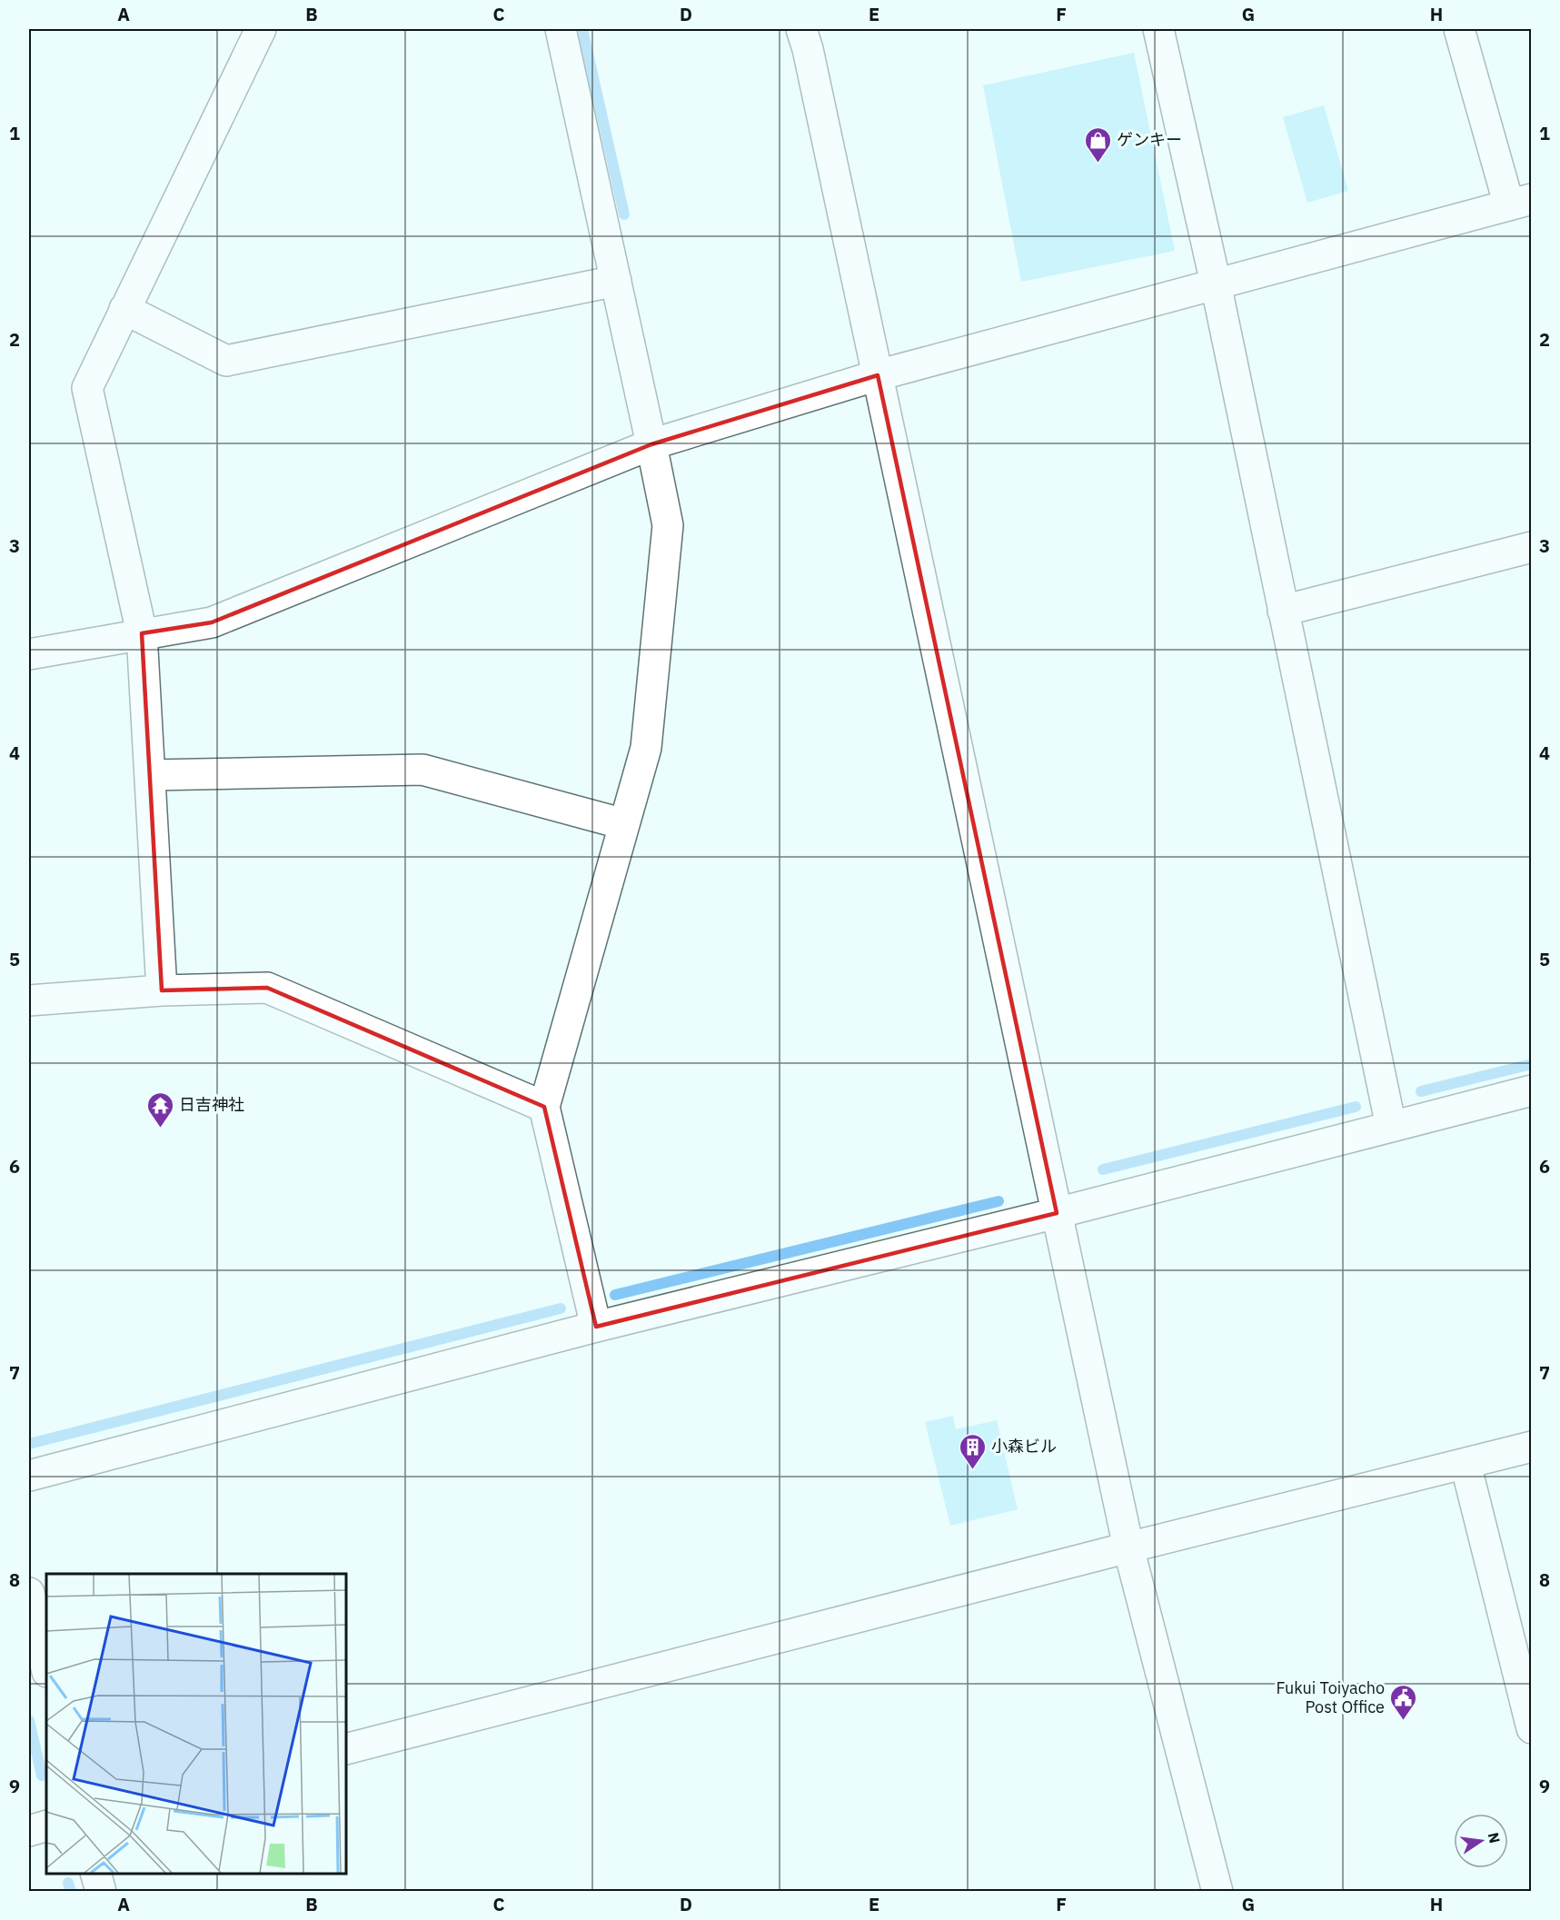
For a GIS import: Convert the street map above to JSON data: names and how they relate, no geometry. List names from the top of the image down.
{
  "places": {
    "shop": ["ゲンキー"],
    "temple": ["日吉神社"],
    "building": ["小森ビル"],
    "public building": ["Fukui Toiyacho Post Office"]
  },
  "north": "right",
  "grid": {
    "columns": [
      "A",
      "B",
      "C",
      "D",
      "E",
      "F",
      "G",
      "H"
    ],
    "rows": [
      "1",
      "2",
      "3",
      "4",
      "5",
      "6",
      "7",
      "8",
      "9"
    ]
  }
}
